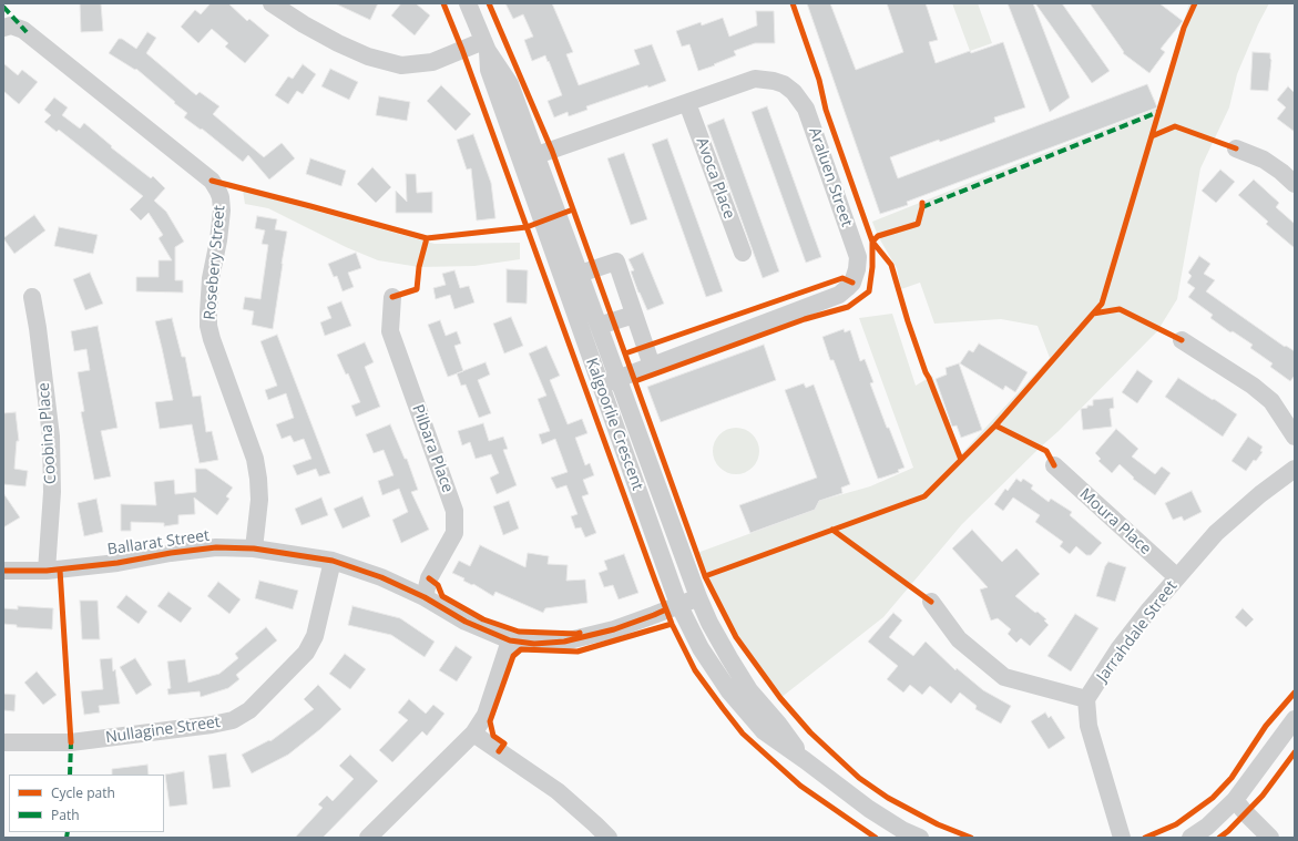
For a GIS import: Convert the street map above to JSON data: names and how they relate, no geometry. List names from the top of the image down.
{
  "streets": {
    "street": [
      "Araluen Street",
      "Avoca Place",
      "Rosebery Street",
      "Kalgoorlie Crescent",
      "Coobina Place",
      "Pilbara Place",
      "Moura Place",
      "Ballarat Street",
      "Jarrahdale Street",
      "Nullagine Street"
    ]
  },
  "crossings": [
    ["Araluen Street", "Avoca Place"],
    ["Araluen Street", "Kalgoorlie Crescent"],
    ["Rosebery Street", "Ballarat Street"],
    ["Kalgoorlie Crescent", "Ballarat Street"],
    ["Coobina Place", "Ballarat Street"],
    ["Pilbara Place", "Ballarat Street"],
    ["Moura Place", "Jarrahdale Street"],
    ["Ballarat Street", "Nullagine Street"]
  ],
  "legend": ["Cycle path", "Path"]
}
